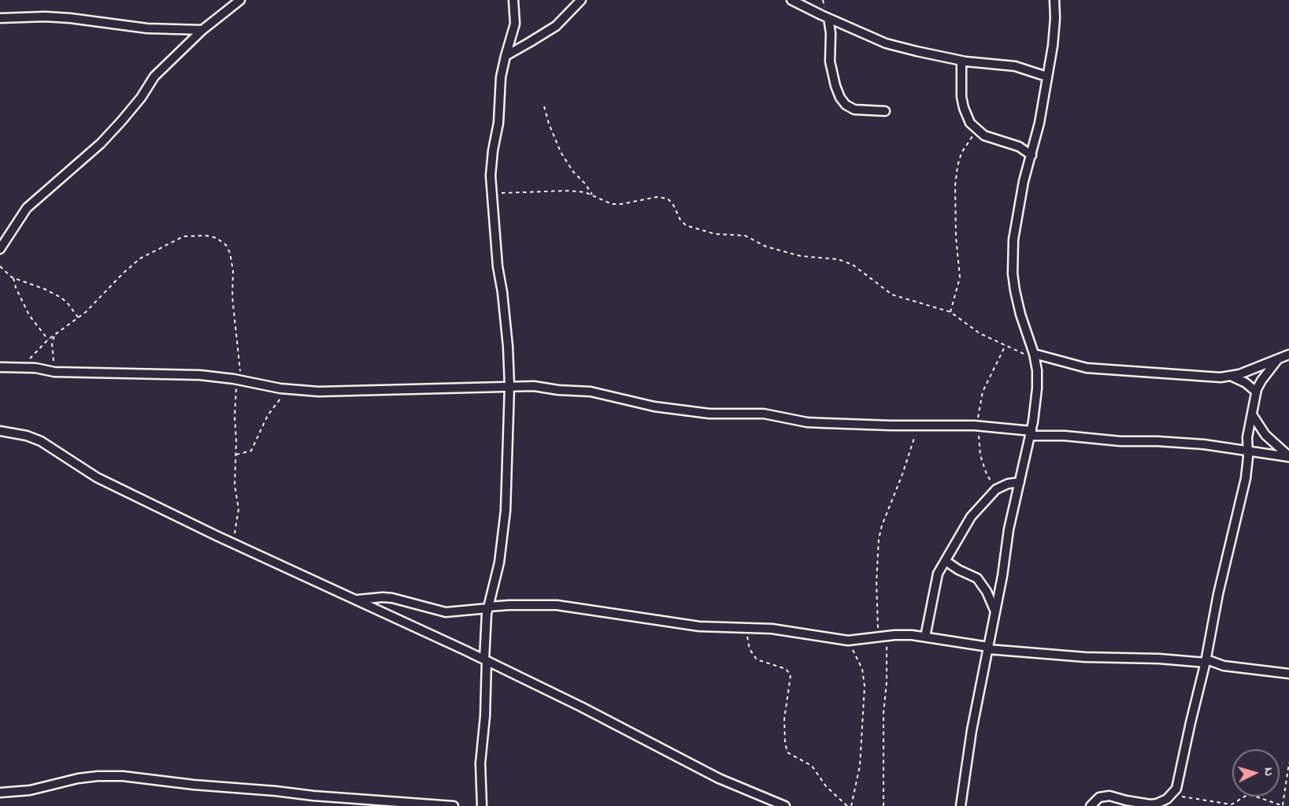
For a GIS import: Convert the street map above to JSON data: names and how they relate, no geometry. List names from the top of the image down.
{
  "north": "right"
}
